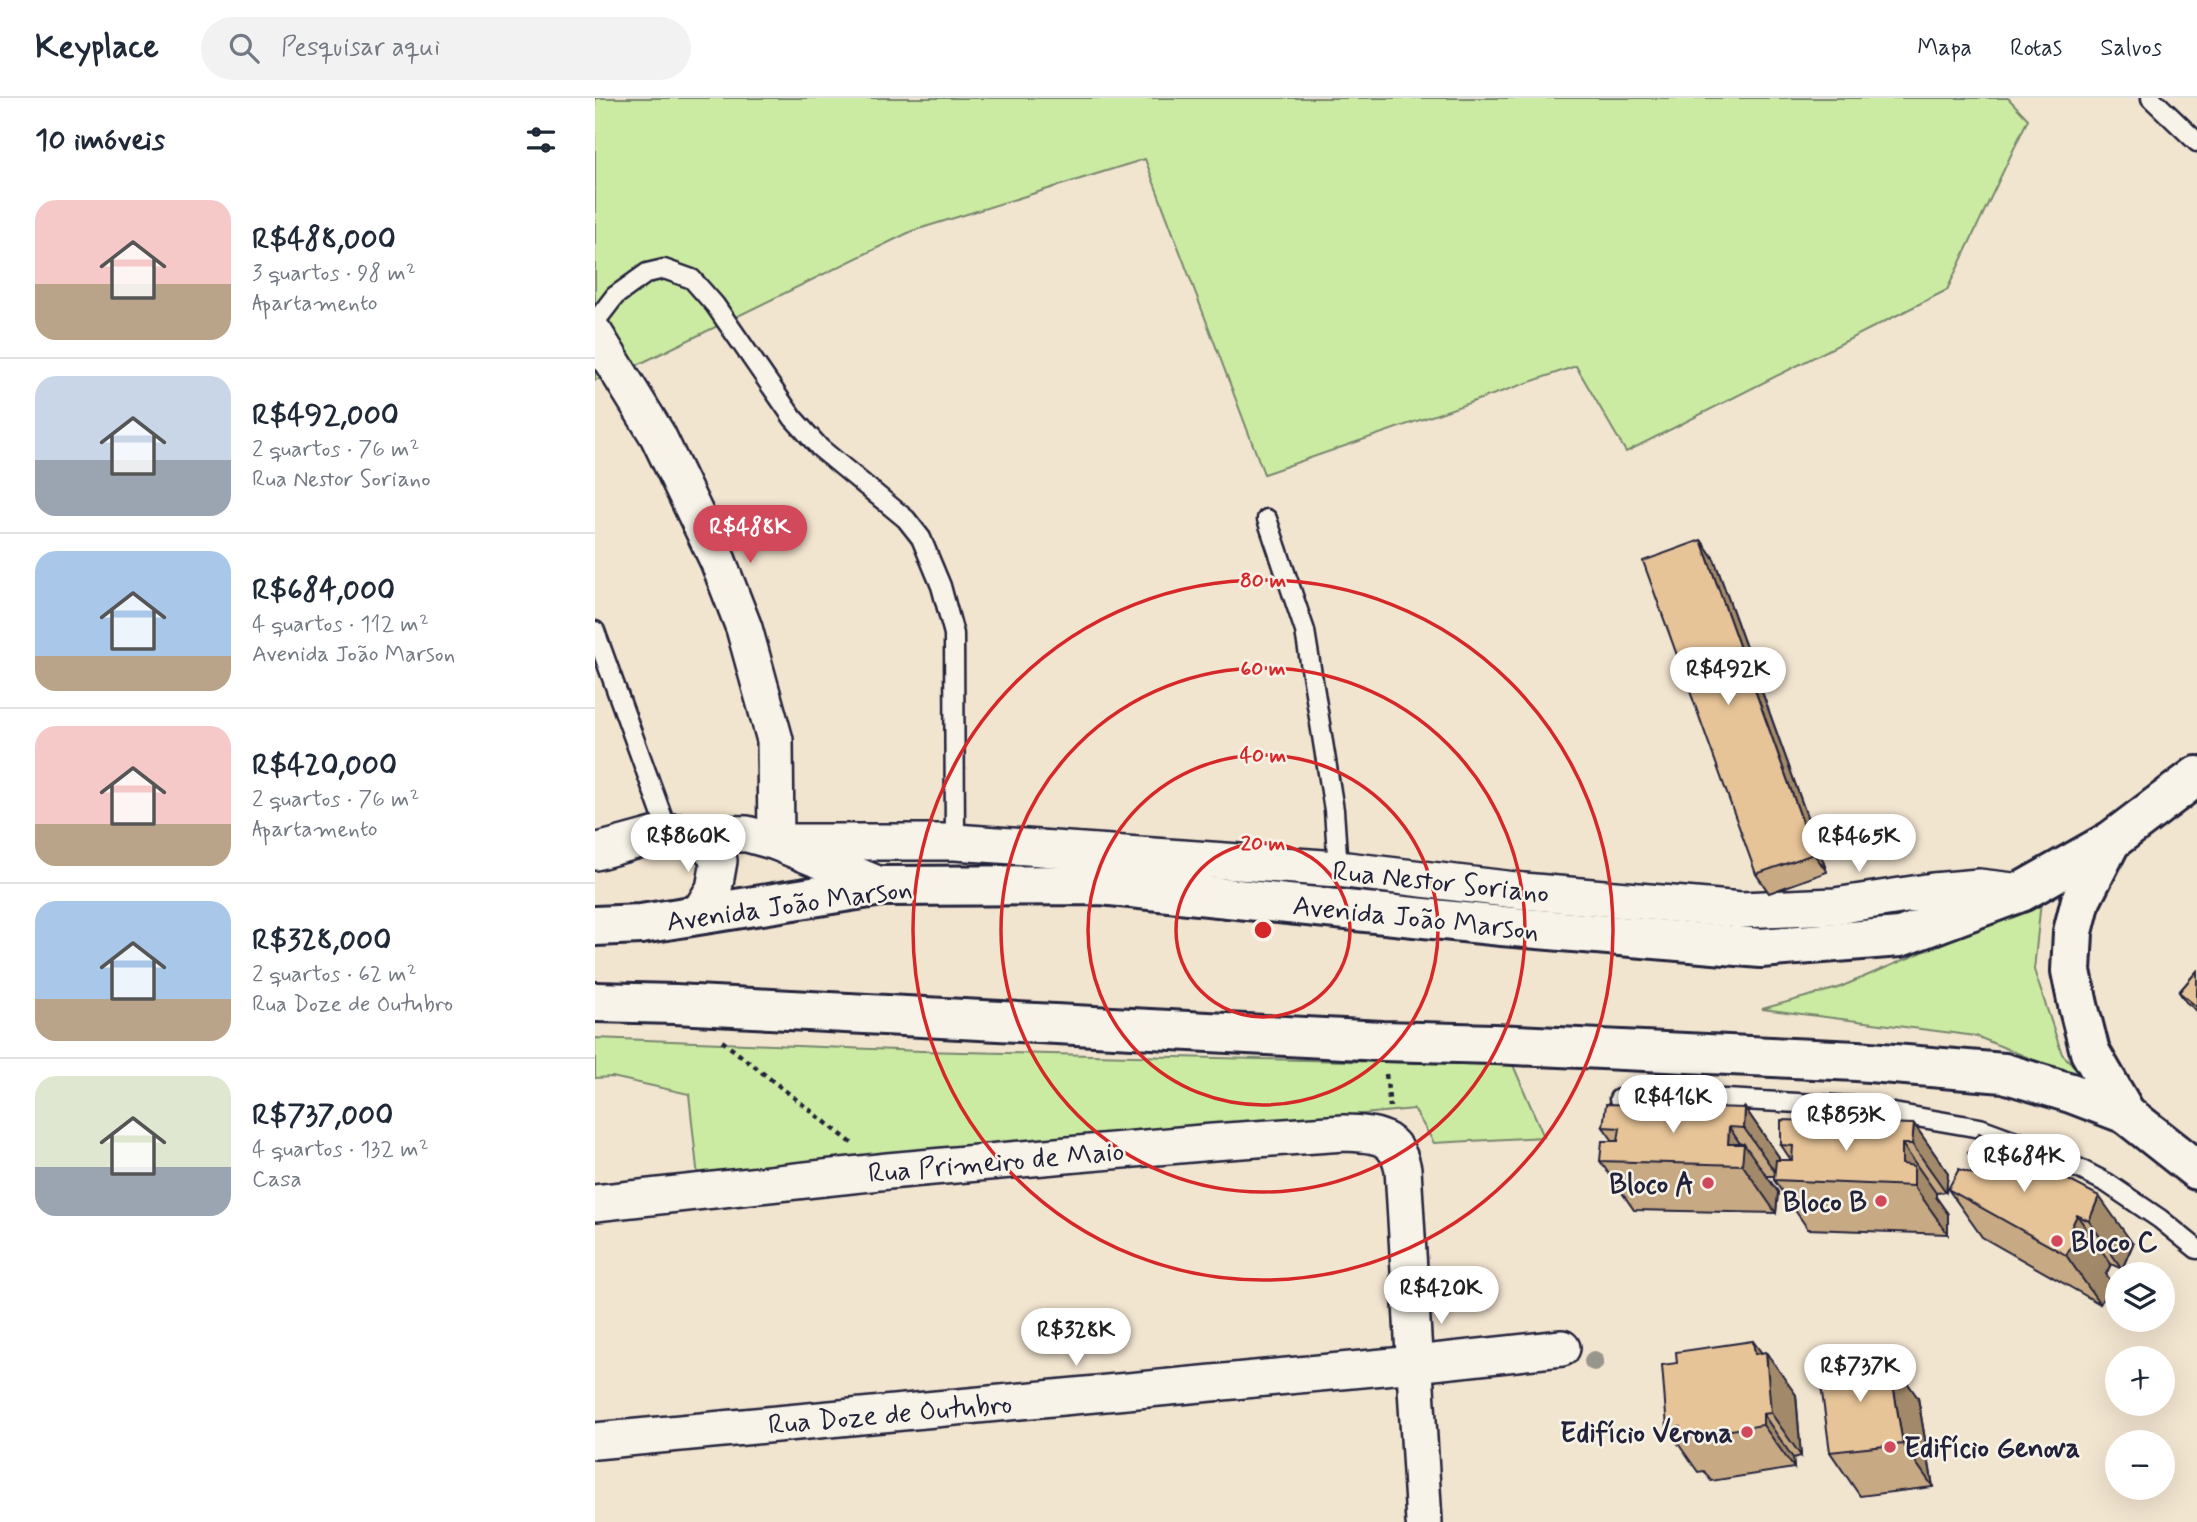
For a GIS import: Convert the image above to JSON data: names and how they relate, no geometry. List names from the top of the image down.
{
  "streets": {
    "main road": ["Avenida João Marson"],
    "street": ["Rua Nestor Soriano", "Rua Primeiro de Maio", "Rua Doze de Outubro"]
  },
  "crossings": [
    ["Rua Nestor Soriano", "Avenida João Marson"]
  ],
  "places": [
    "Bloco A",
    "Bloco B",
    "Bloco C",
    "Edifício Verona",
    "Edifício Genova"
  ],
  "page": {
    "header": "Keyplace",
    "search": "Pesquisar aqui",
    "nav": ["Mapa", "Rotas", "Salvos"],
    "heading": "10 imóveis",
    "list": [
      {
        "name": "R$488,000",
        "note": "3 quartos · 98 m² · Apartamento"
      },
      {
        "name": "R$492,000",
        "note": "2 quartos · 76 m² · Rua Nestor Soriano"
      },
      {
        "name": "R$684,000",
        "note": "4 quartos · 112 m² · Avenida João Marson"
      },
      {
        "name": "R$420,000",
        "note": "2 quartos · 76 m² · Apartamento"
      },
      {
        "name": "R$328,000",
        "note": "2 quartos · 62 m² · Rua Doze de Outubro"
      },
      {
        "name": "R$737,000",
        "note": "4 quartos · 132 m² · Casa"
      }
    ],
    "price": [
      "R$488K",
      "R$492K",
      "R$860K",
      "R$465K",
      "R$416K",
      "R$853K",
      "R$684K",
      "R$420K",
      "R$328K",
      "R$737K"
    ],
    "map_buttons": ["+", "−"]
  },
  "rings": [
    "80 m",
    "60 m",
    "40 m",
    "20 m"
  ]
}
